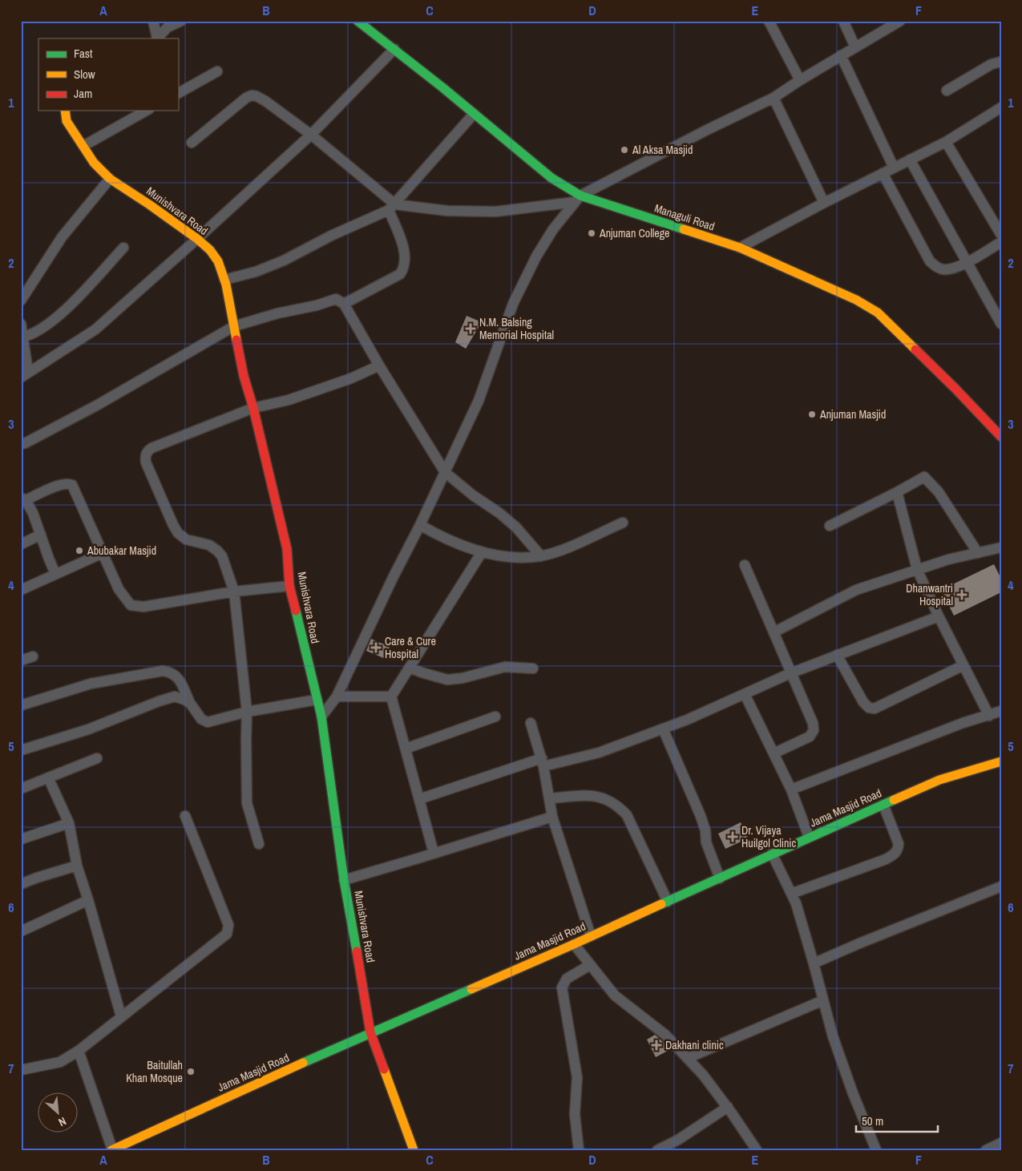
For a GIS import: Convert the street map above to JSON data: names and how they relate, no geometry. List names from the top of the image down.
{
  "streets": {
    "street": ["Munishvara Road", "Managuli Road", "Jama Masjid Road"]
  },
  "crossings": [
    ["Munishvara Road", "Jama Masjid Road"]
  ],
  "places": {
    "other": [
      "Al Aksa Masjid",
      "Anjuman College",
      "Anjuman Masjid",
      "Abubakar Masjid",
      "Baitullah Khan Mosque"
    ],
    "health": [
      "N.M. Balsing Memorial Hospital",
      "Dhanwantri Hospital",
      "Care & Cure Hospital",
      "Dr. Vijaya Huilgol Clinic",
      "Dakhani clinic"
    ]
  },
  "legend": ["Fast", "Slow", "Jam"],
  "scale_bar": "50 m",
  "north": "bottom right",
  "grid": {
    "columns": [
      "A",
      "B",
      "C",
      "D",
      "E",
      "F"
    ],
    "rows": [
      "1",
      "2",
      "3",
      "4",
      "5",
      "6",
      "7"
    ]
  }
}
